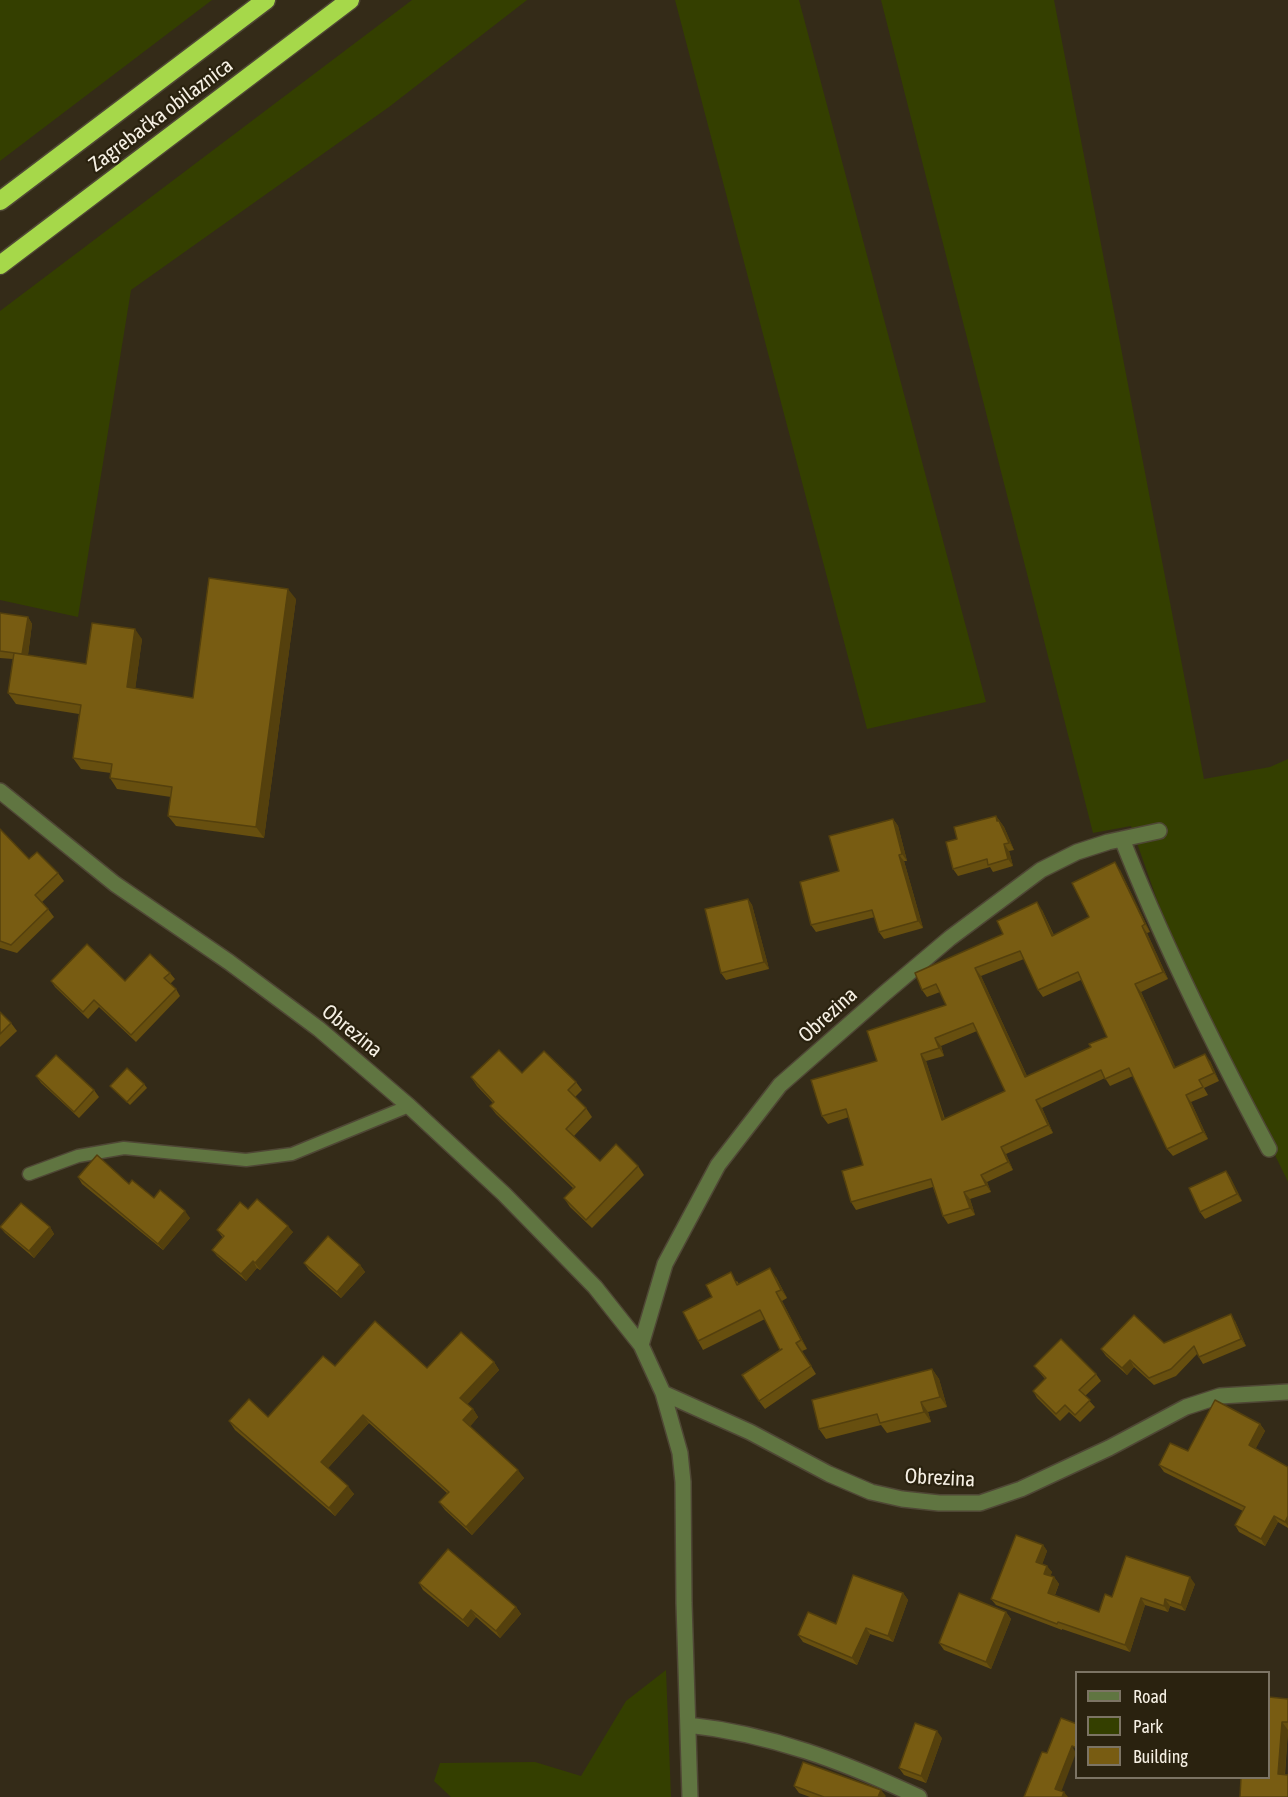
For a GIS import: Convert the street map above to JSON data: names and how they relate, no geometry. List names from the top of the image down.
{
  "streets": {
    "highway": ["Zagrebačka obilaznica"],
    "street": ["Obrezina"]
  },
  "legend": ["Road", "Park", "Building"]
}
